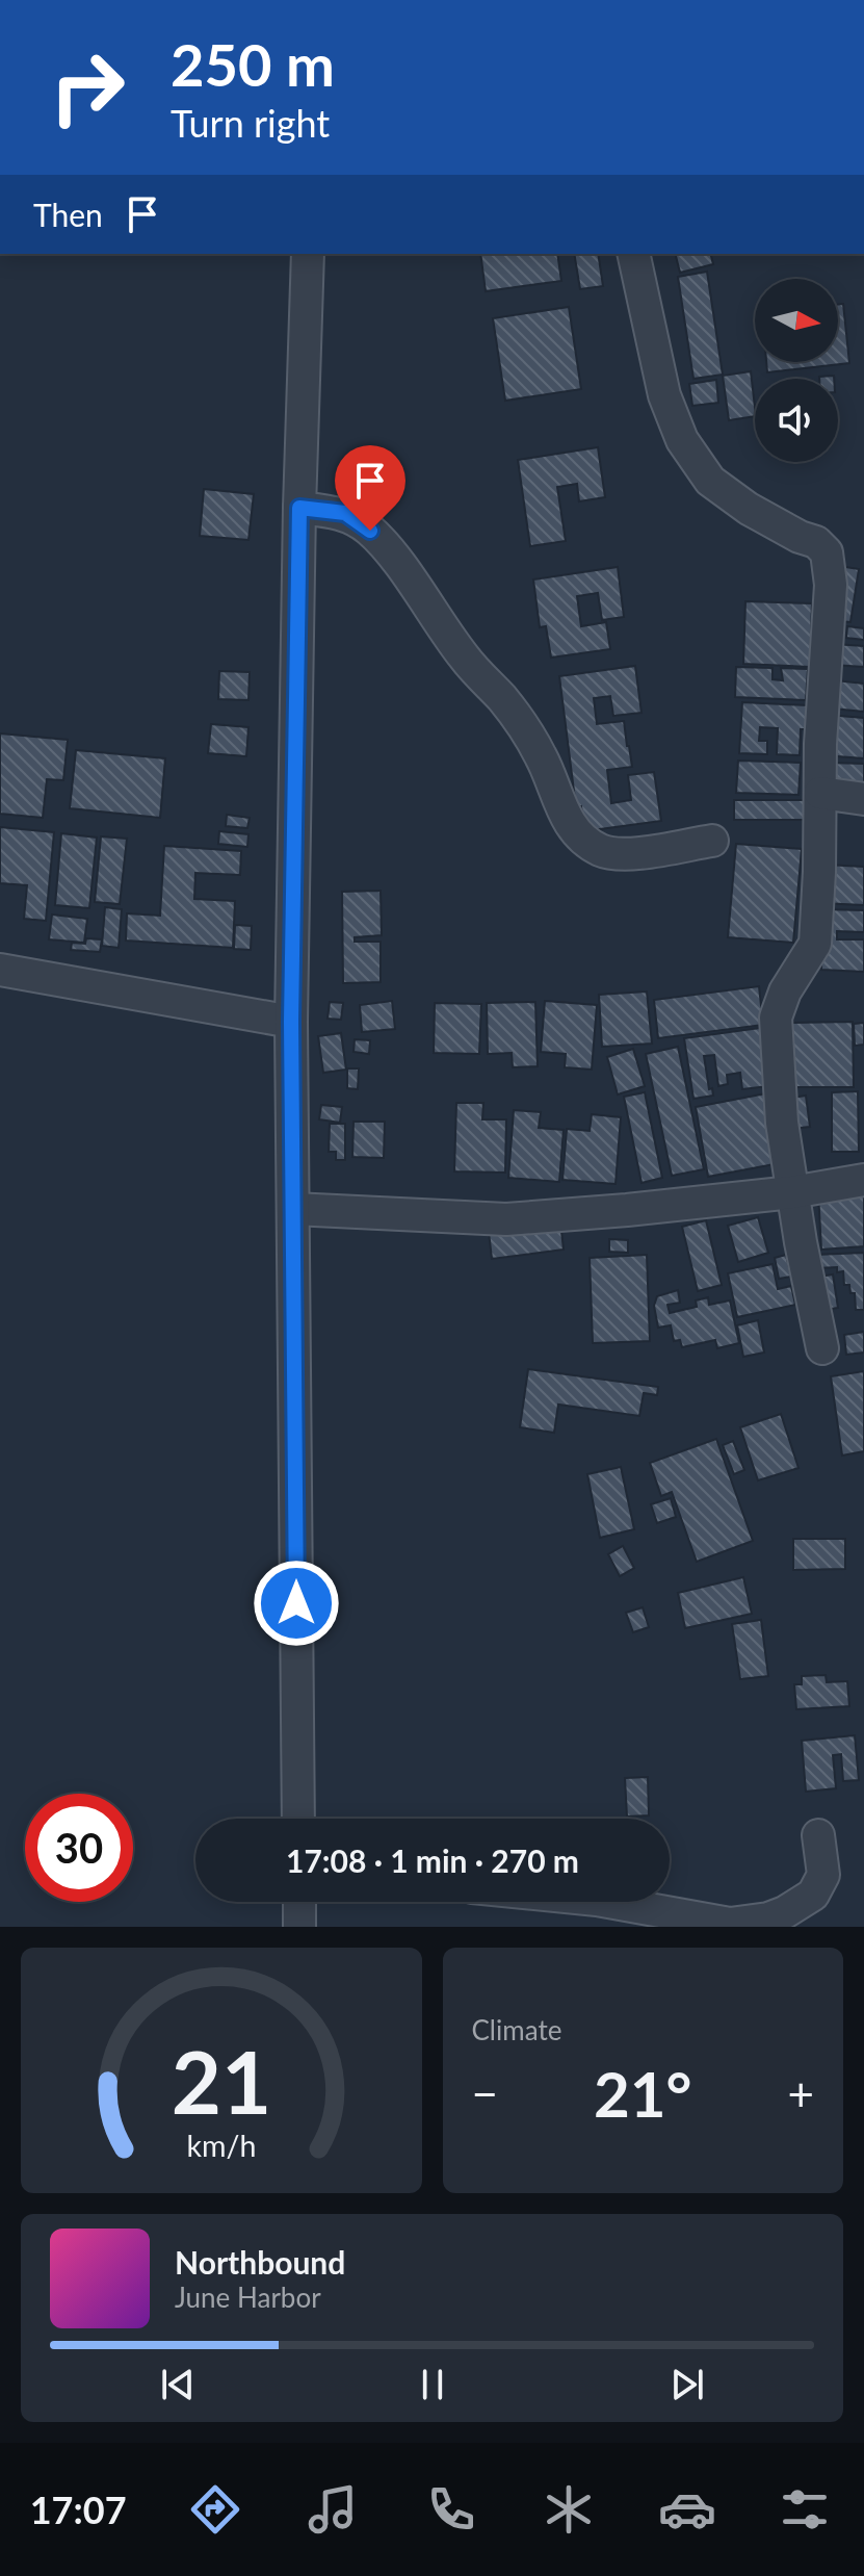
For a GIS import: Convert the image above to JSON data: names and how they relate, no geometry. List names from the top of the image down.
{
  "north": "right",
  "page": {
    "turn": ["250 m", "Turn right"],
    "then": "Then",
    "limit": "30",
    "trip": "17:08 · 1 min · 270 m",
    "tile": "Climate",
    "heat": ["−", "21°", "+"],
    "song": ["Northbound", "June Harbor"],
    "tabs": "17:07",
    "gauge": ["21", "km/h"]
  }
}
